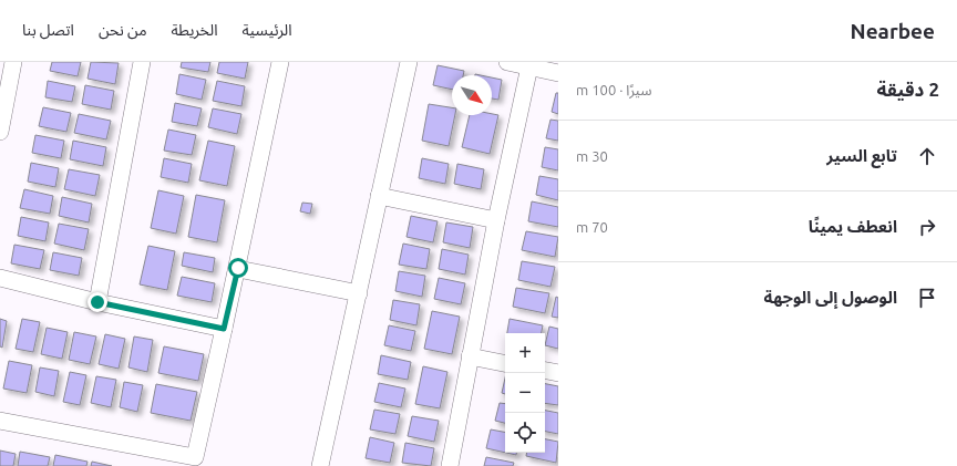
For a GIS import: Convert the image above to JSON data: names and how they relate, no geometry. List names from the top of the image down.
{
  "north": "bottom right",
  "page": {
    "header": "Nearbee",
    "nav": [
      "الرئيسية",
      "الخريطة",
      "من نحن",
      "اتصل بنا"
    ],
    "heading": ["2 دقيقة", "سيرًا · 100 m"],
    "list": [
      ["تابع السير", "30 m"],
      ["انعطف يمينًا", "70 m"],
      "الوصول إلى الوجهة"
    ],
    "map_buttons": ["+", "−"]
  }
}
